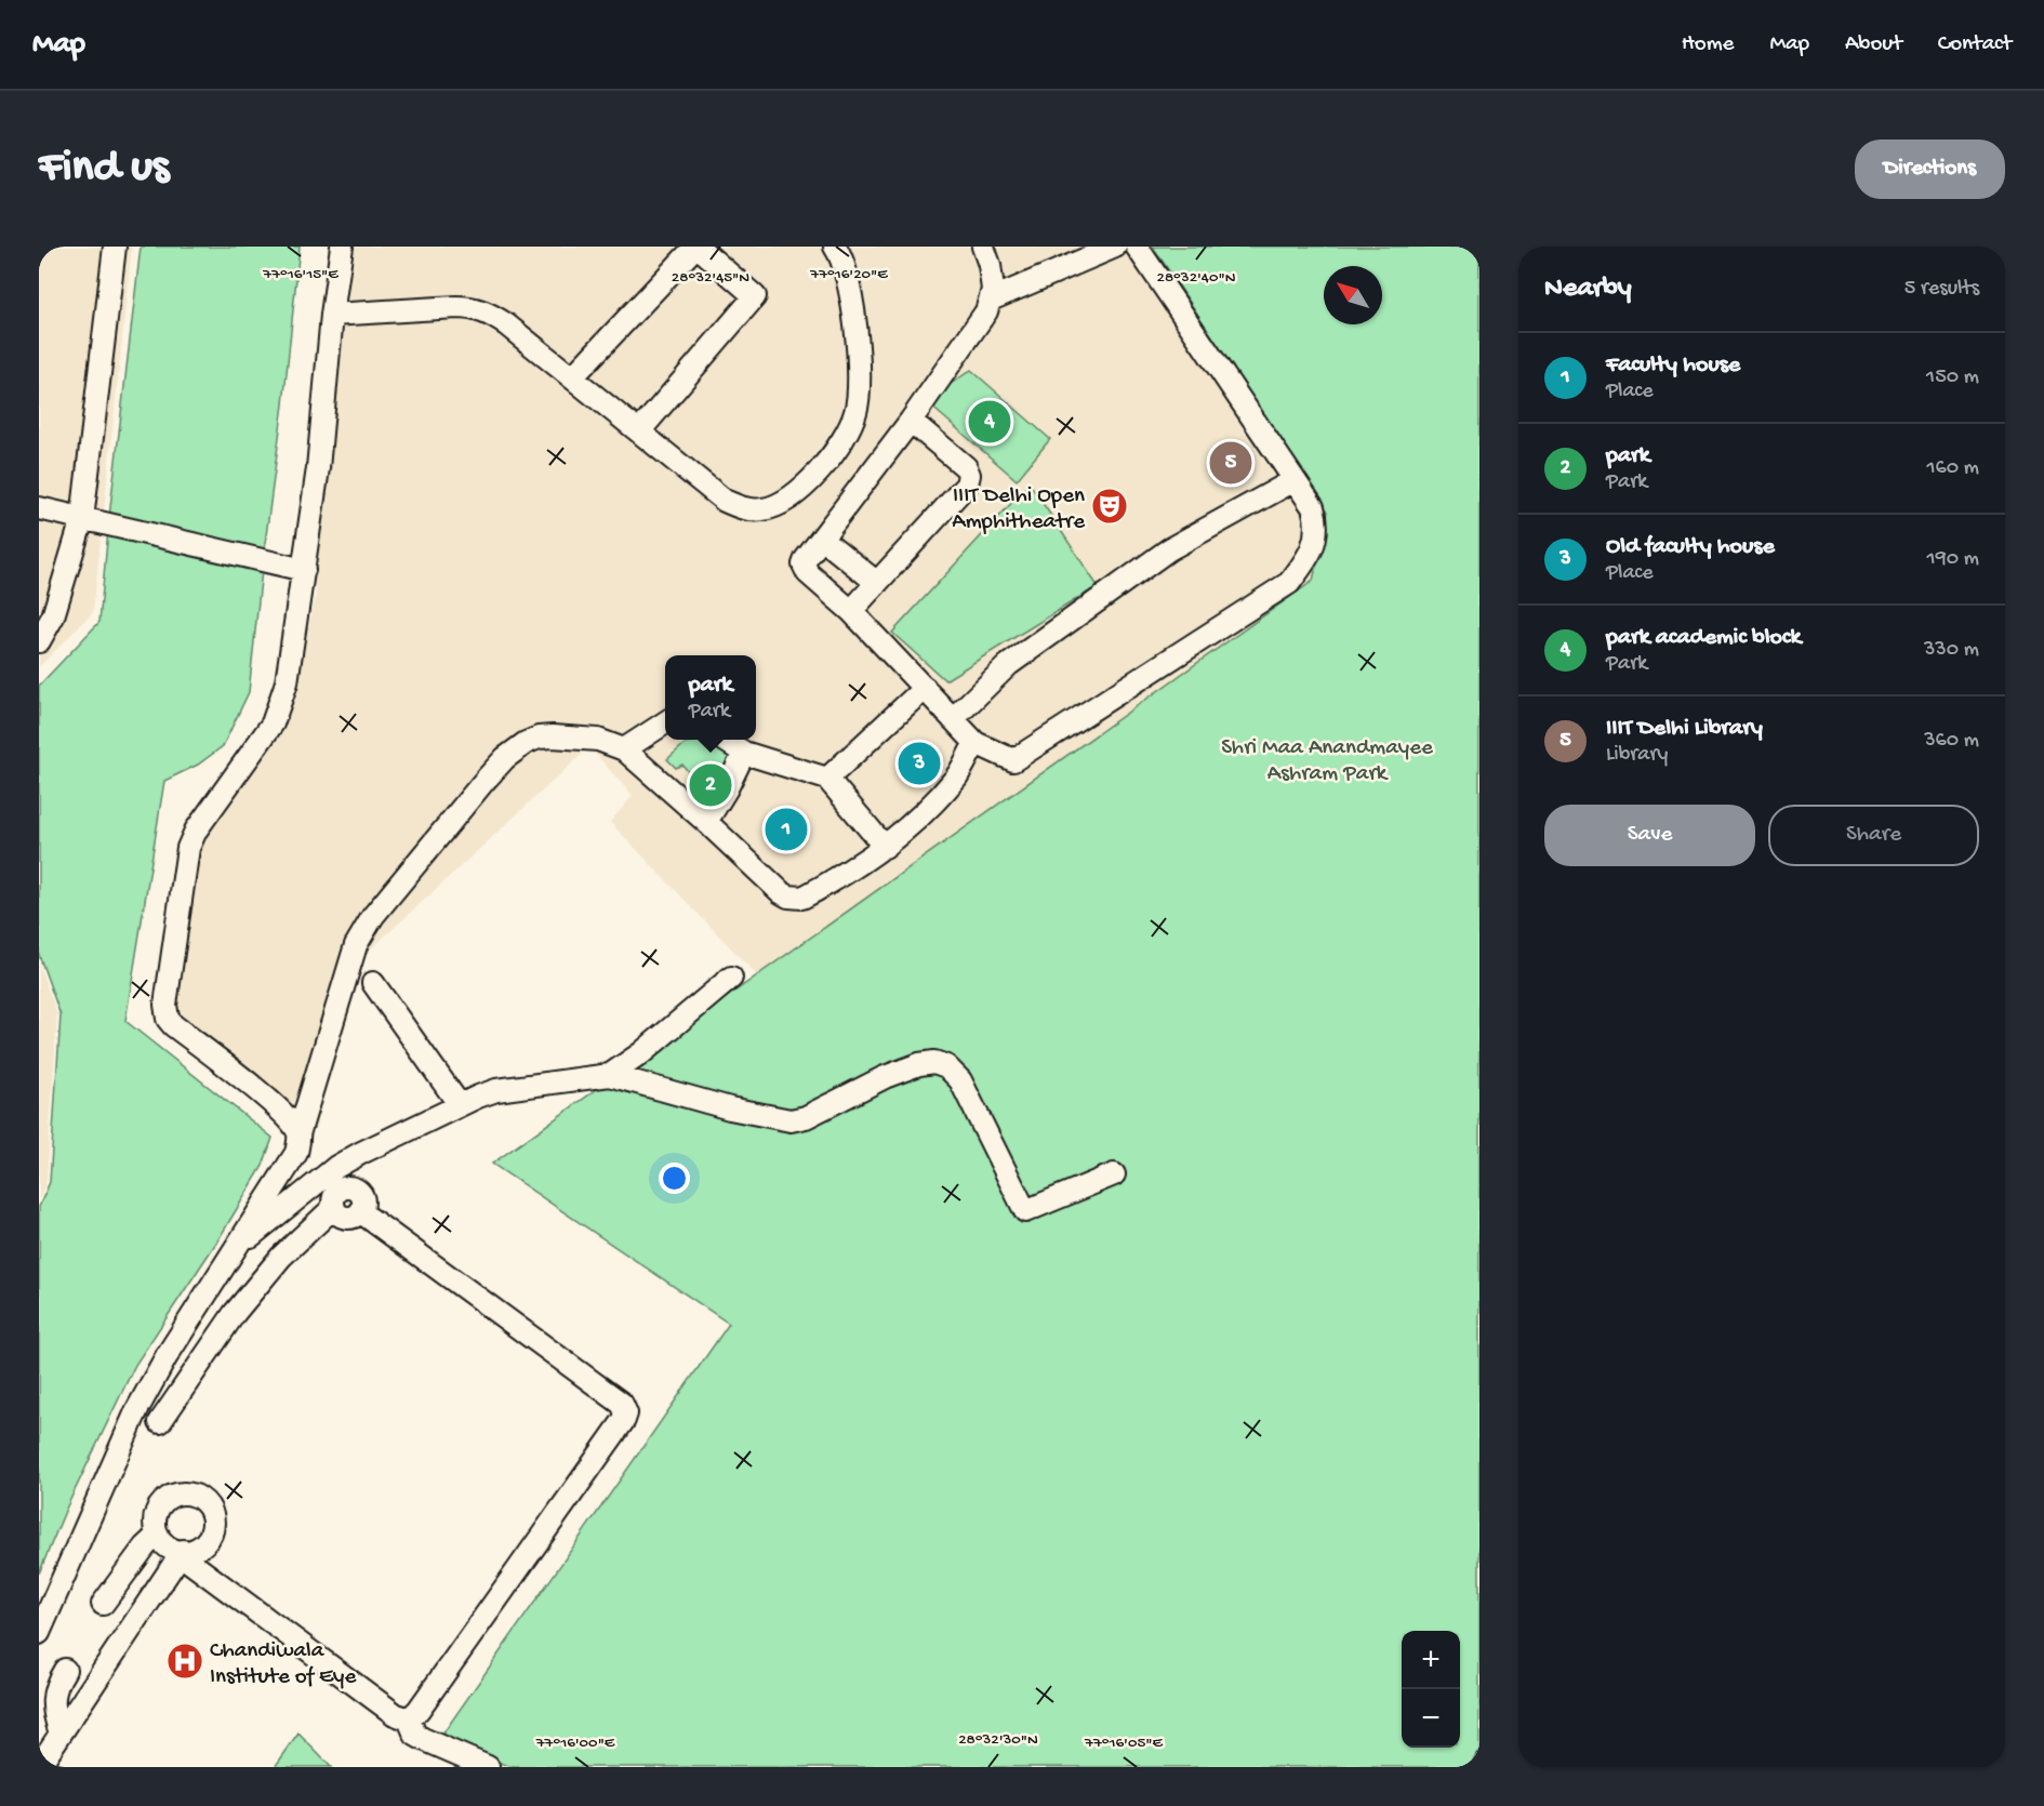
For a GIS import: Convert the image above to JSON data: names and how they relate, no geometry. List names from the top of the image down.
{
  "parks": ["Shri Maa Anandmayee Ashram Park"],
  "places": {
    "theatre": ["IIIT Delhi Open Amphitheatre"],
    "hospital": ["Chandiwala Institute of Eye"]
  },
  "north": "top left",
  "page": {
    "header": "Map",
    "nav": [
      "Home",
      "Map",
      "About",
      "Contact"
    ],
    "buttons": [
      "Directions",
      ["Save", "Share"]
    ],
    "title": "Find us",
    "heading": ["Nearby", "5 results"],
    "list": [
      {
        "mark": "1",
        "name": "Faculty house",
        "note": "Place",
        "value": "150 m"
      },
      {
        "mark": "2",
        "name": "park",
        "note": "Park",
        "value": "160 m"
      },
      {
        "mark": "3",
        "name": "Old faculty house",
        "note": "Place",
        "value": "190 m"
      },
      {
        "mark": "4",
        "name": "park academic block",
        "note": "Park",
        "value": "330 m"
      },
      {
        "mark": "5",
        "name": "IIIT Delhi Library",
        "note": "Library",
        "value": "360 m"
      }
    ],
    "pins": [
      "4",
      "5",
      "3",
      "2",
      "1"
    ],
    "popup": ["park", "Park"],
    "map_buttons": ["+", "−"]
  },
  "coordinates": [
    "77°16'15\"E",
    "77°16'20\"E",
    "28°32'45\"N",
    "28°32'40\"N",
    "28°32'30\"N",
    "77°16'00\"E",
    "77°16'05\"E"
  ]
}
